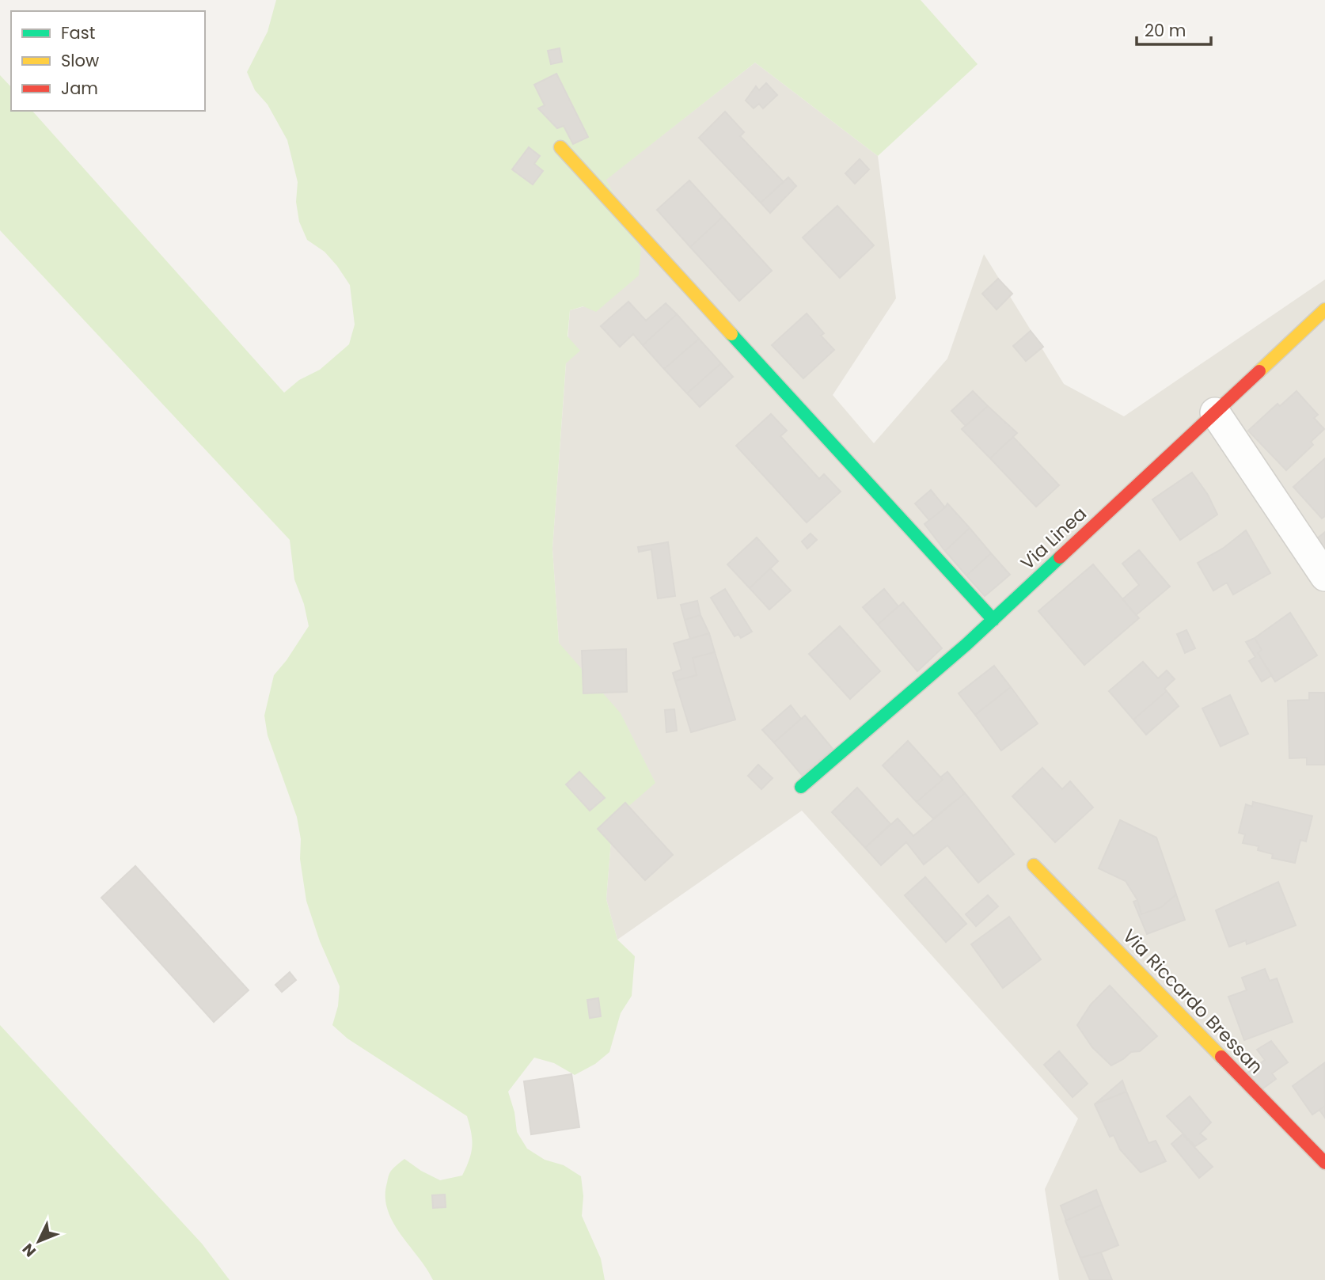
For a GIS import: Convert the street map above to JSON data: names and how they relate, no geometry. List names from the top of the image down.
{
  "streets": {
    "street": ["Via Linea", "Via Riccardo Bressan"]
  },
  "legend": ["Fast", "Slow", "Jam"],
  "scale_bar": "20 m",
  "north": "bottom left"
}
